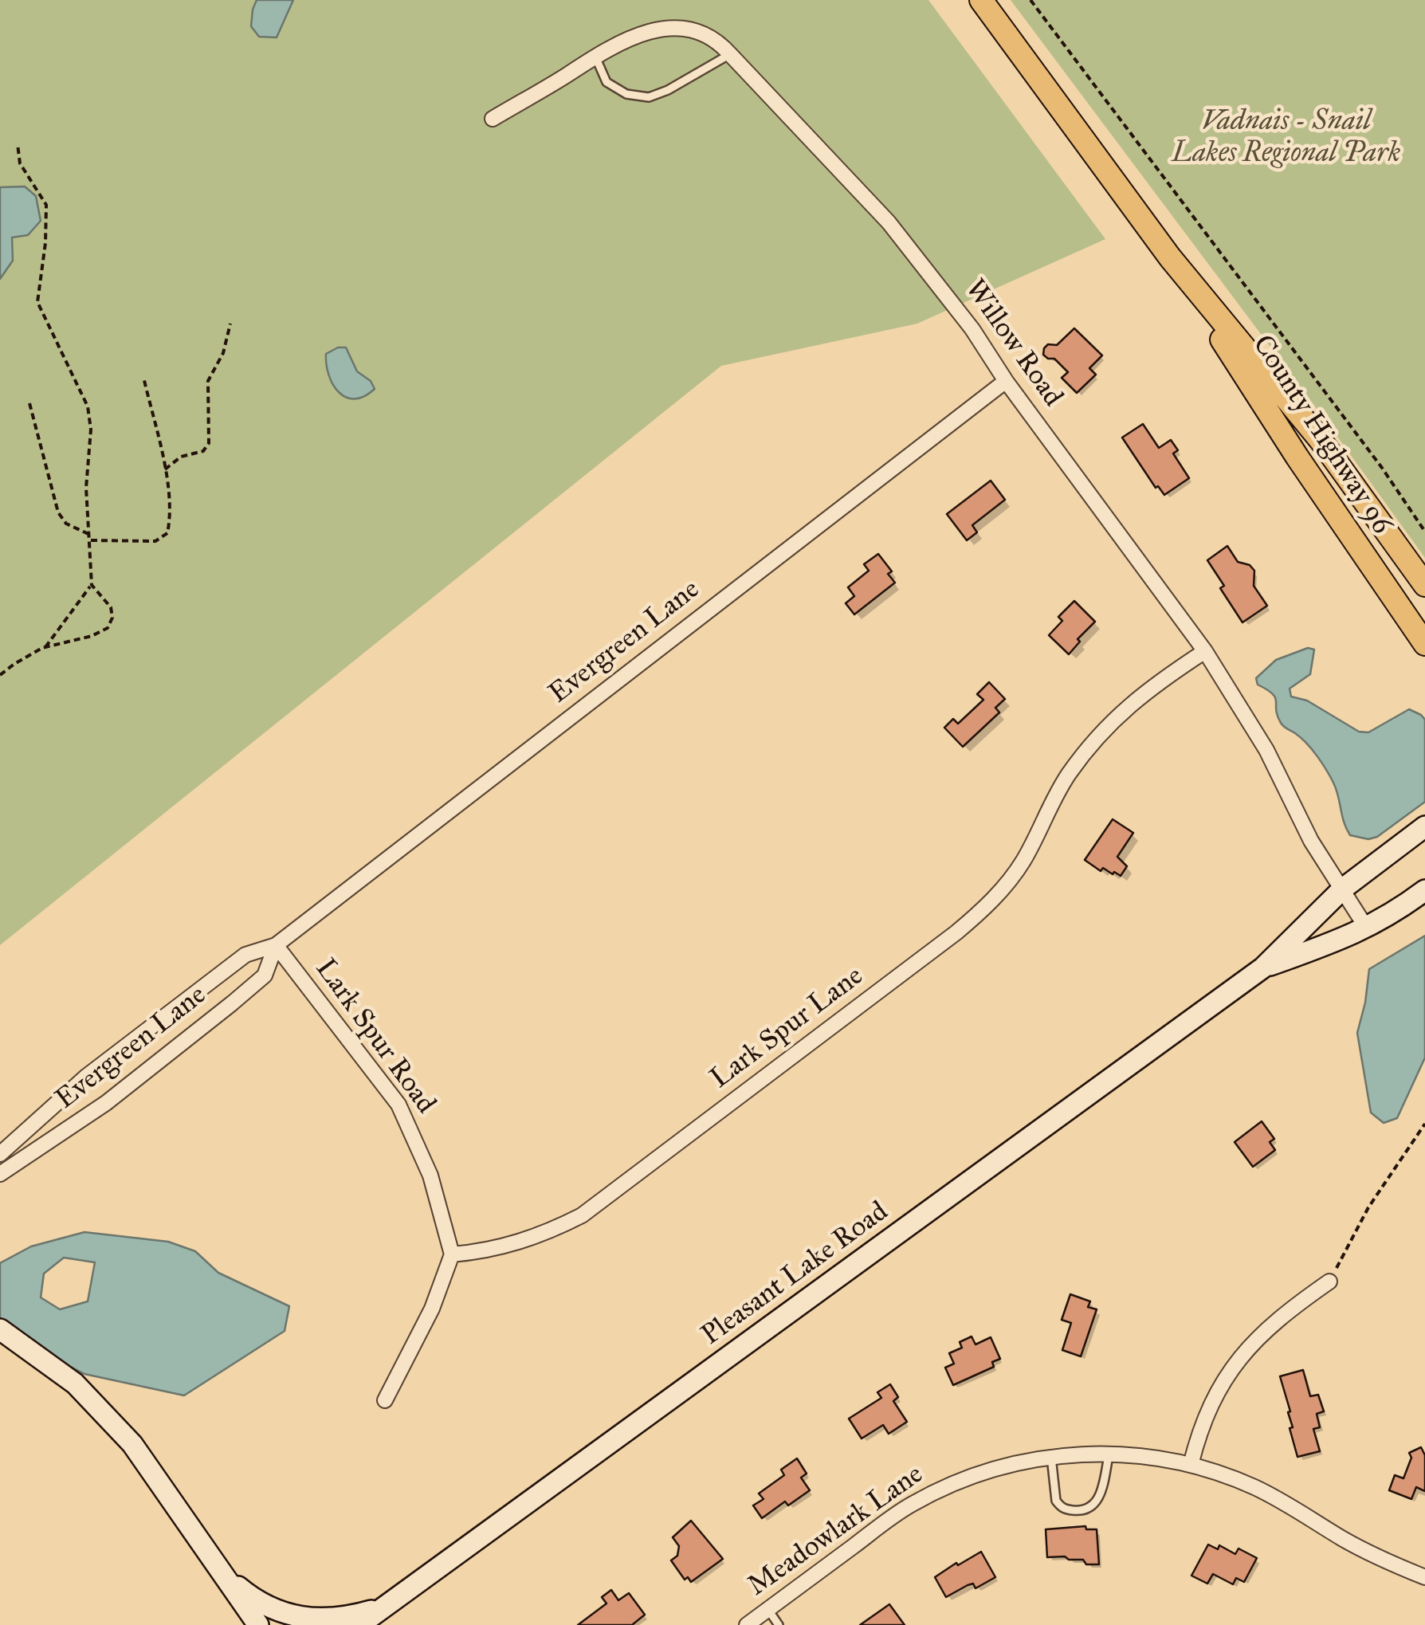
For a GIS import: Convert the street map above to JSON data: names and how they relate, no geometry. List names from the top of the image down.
{
  "streets": {
    "main road": ["County Highway 96"],
    "street": [
      "Willow Road",
      "Evergreen Lane",
      "Lark Spur Lane",
      "Lark Spur Road",
      "Pleasant Lake Road",
      "Meadowlark Lane"
    ]
  },
  "crossings": [
    ["Willow Road", "Evergreen Lane"],
    ["Willow Road", "Lark Spur Lane"],
    ["Willow Road", "Pleasant Lake Road"],
    ["Evergreen Lane", "Lark Spur Road"],
    ["Lark Spur Lane", "Lark Spur Road"]
  ],
  "parks": ["Vadnais - Snail Lakes Regional Park"]
}
